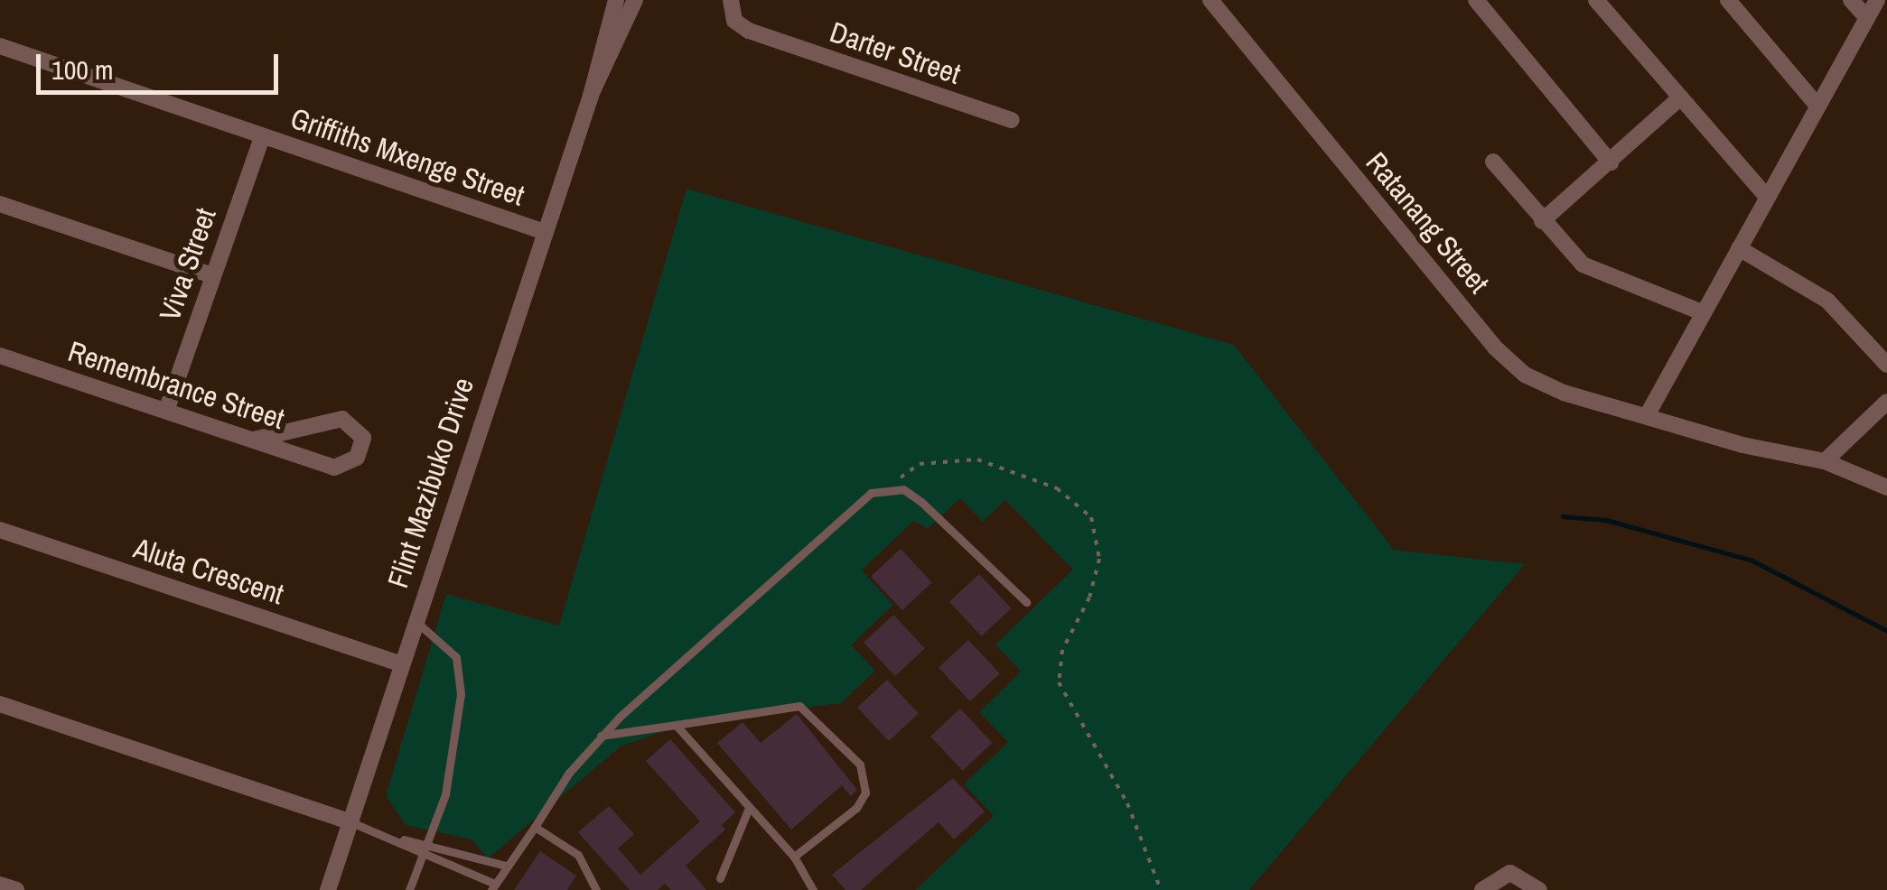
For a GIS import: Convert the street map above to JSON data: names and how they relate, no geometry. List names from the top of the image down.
{
  "streets": {
    "street": [
      "Darter Street",
      "Griffiths Mxenge Street",
      "Ratanang Street",
      "Viva Street",
      "Remembrance Street",
      "Flint Mazibuko Drive",
      "Aluta Crescent"
    ]
  },
  "crossings": [
    ["Griffiths Mxenge Street", "Viva Street"],
    ["Griffiths Mxenge Street", "Flint Mazibuko Drive"],
    ["Viva Street", "Remembrance Street"],
    ["Flint Mazibuko Drive", "Aluta Crescent"]
  ],
  "scale_bar": "100 m"
}
